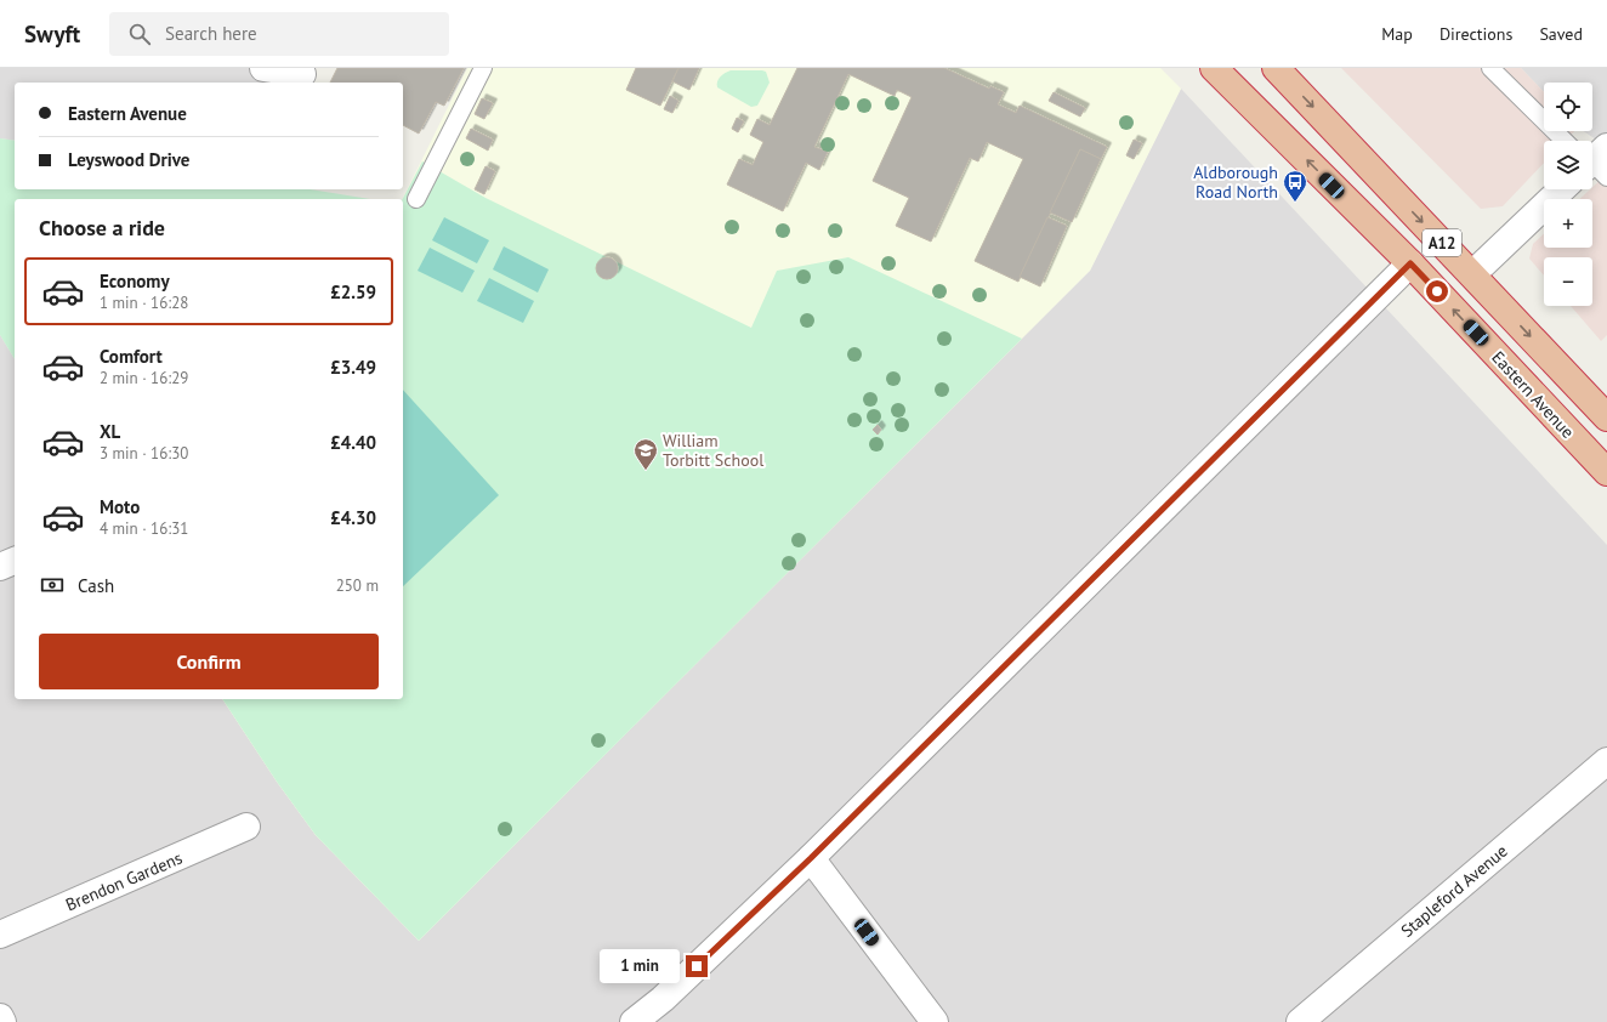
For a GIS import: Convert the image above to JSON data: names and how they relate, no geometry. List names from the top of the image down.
{
  "streets": {
    "highway": ["A12", "Eastern Avenue"],
    "street": ["Brendon Gardens", "Stapleford Avenue"]
  },
  "places": {
    "bus stop": ["Aldborough Road North"],
    "school or university": ["William Torbitt School"]
  },
  "page": {
    "header": "Swyft",
    "search": "Search here",
    "nav": ["Map", "Directions", "Saved"],
    "map_buttons": ["+", "−"],
    "banner": ["Eastern Avenue", "Leyswood Drive"],
    "heading": "Choose a ride",
    "list": [
      {
        "name": "Economy",
        "note": "1 min · 16:28",
        "value": "£2.59"
      },
      {
        "name": "Comfort",
        "note": "2 min · 16:29",
        "value": "£3.49"
      },
      {
        "name": "XL",
        "note": "3 min · 16:30",
        "value": "£4.40"
      },
      {
        "name": "Moto",
        "note": "4 min · 16:31",
        "value": "£4.30"
      }
    ],
    "pay": ["Cash", "250 m"],
    "buttons": "Confirm",
    "bubble": "1 min"
  }
}
